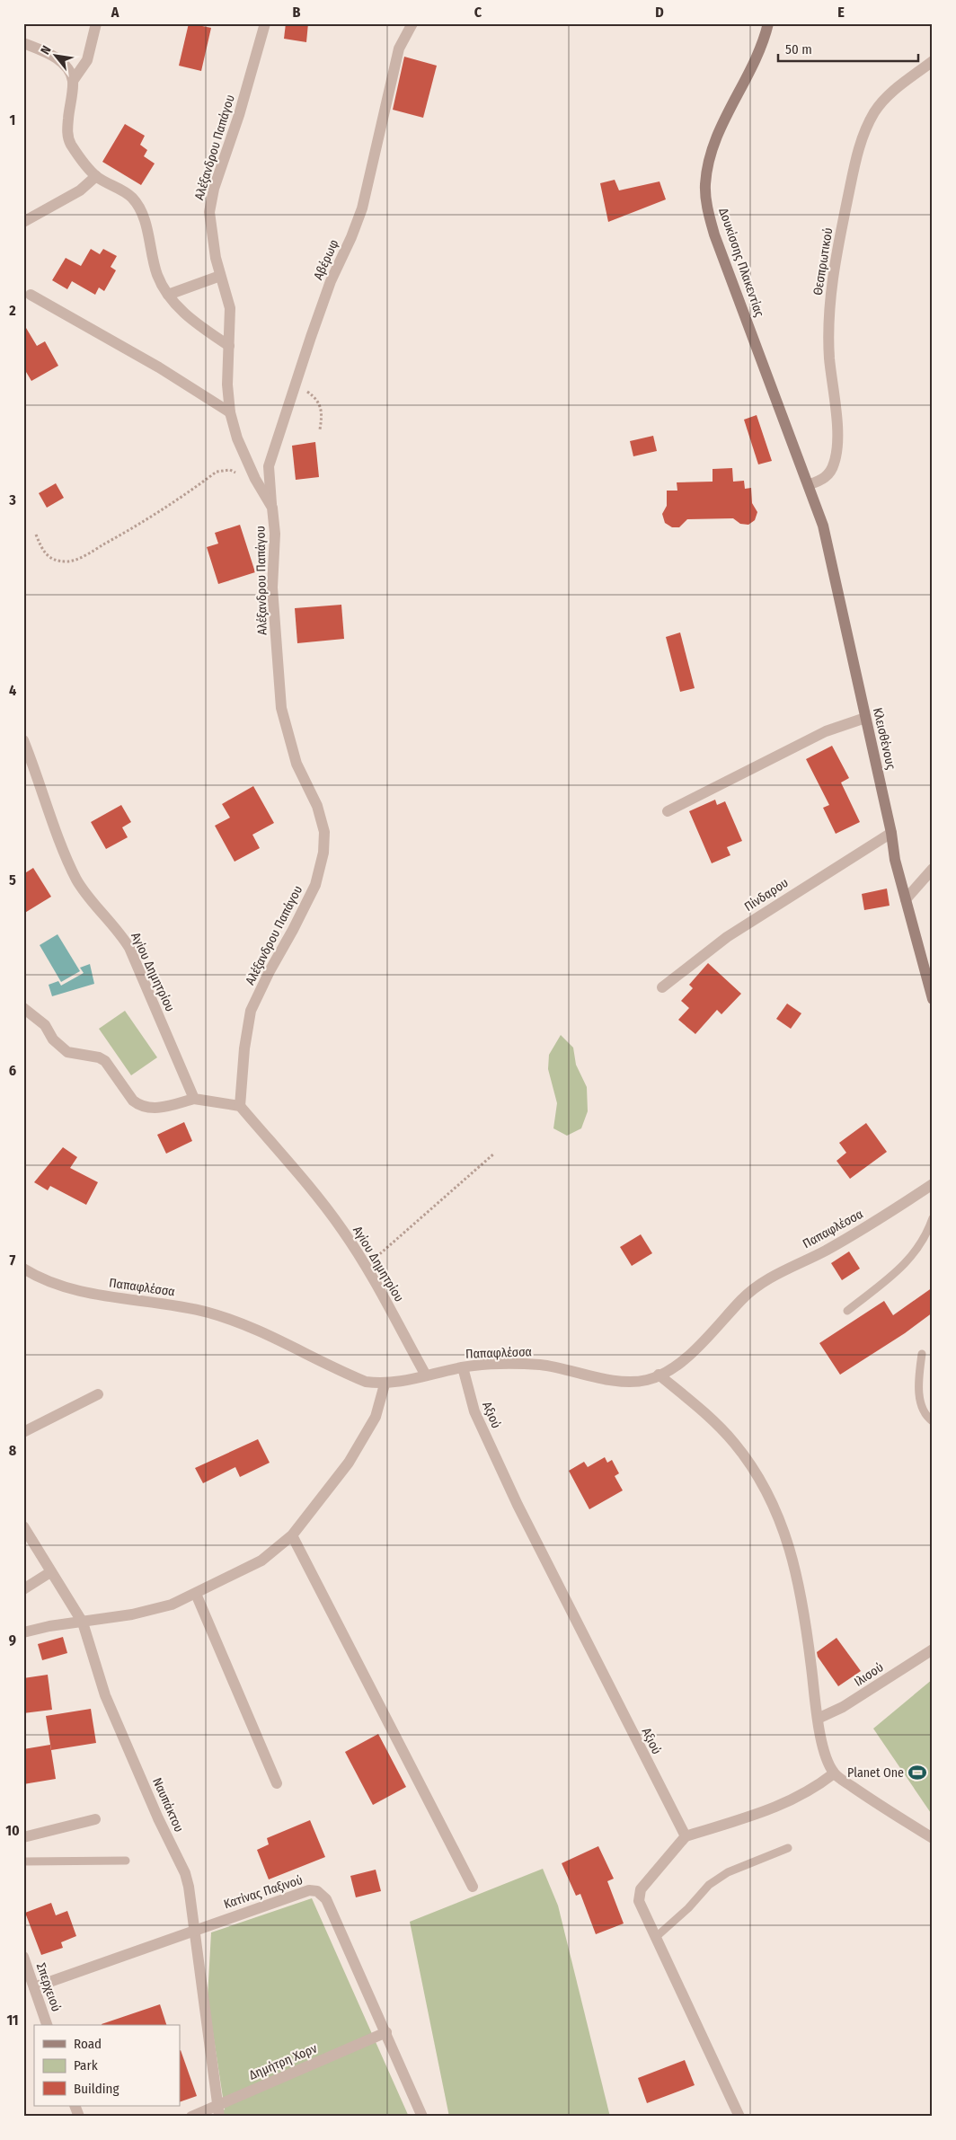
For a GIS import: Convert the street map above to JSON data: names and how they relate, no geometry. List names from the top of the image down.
{
  "streets": {
    "main road": ["Δουκίσσης Πλακεντίας", "Κλεισθένους"],
    "street": [
      "Αλέξανδρου Παπάγου",
      "Αβέρωφ",
      "Θεσπρωτικού",
      "Πίνδαρου",
      "Αγίου Δημητρίου",
      "Παπαφλέσσα",
      "Αξιού",
      "Ιλισού",
      "Ναυπάκτου",
      "Κατίνας Παξινού",
      "Σπερχειού",
      "Δημήτρη Χορν"
    ]
  },
  "crossings": [
    ["Αλέξανδρου Παπάγου", "Αβέρωφ"],
    ["Αλέξανδρου Παπάγου", "Αγίου Δημητρίου"],
    ["Θεσπρωτικού", "Δουκίσσης Πλακεντίας"],
    ["Θεσπρωτικού", "Κλεισθένους"],
    ["Δουκίσσης Πλακεντίας", "Κλεισθένους"],
    ["Κλεισθένους", "Πίνδαρου"],
    ["Αγίου Δημητρίου", "Παπαφλέσσα"],
    ["Παπαφλέσσα", "Αξιού"],
    ["Ναυπάκτου", "Κατίνας Παξινού"],
    ["Ναυπάκτου", "Δημήτρη Χορν"],
    ["Κατίνας Παξινού", "Σπερχειού"],
    ["Κατίνας Παξινού", "Δημήτρη Χορν"]
  ],
  "places": {
    "sports": ["Planet One"]
  },
  "legend": ["Road", "Park", "Building"],
  "scale_bar": "50 m",
  "north": "top left",
  "grid": {
    "columns": [
      "A",
      "B",
      "C",
      "D",
      "E"
    ],
    "rows": [
      "1",
      "2",
      "3",
      "4",
      "5",
      "6",
      "7",
      "8",
      "9",
      "10",
      "11"
    ]
  }
}
